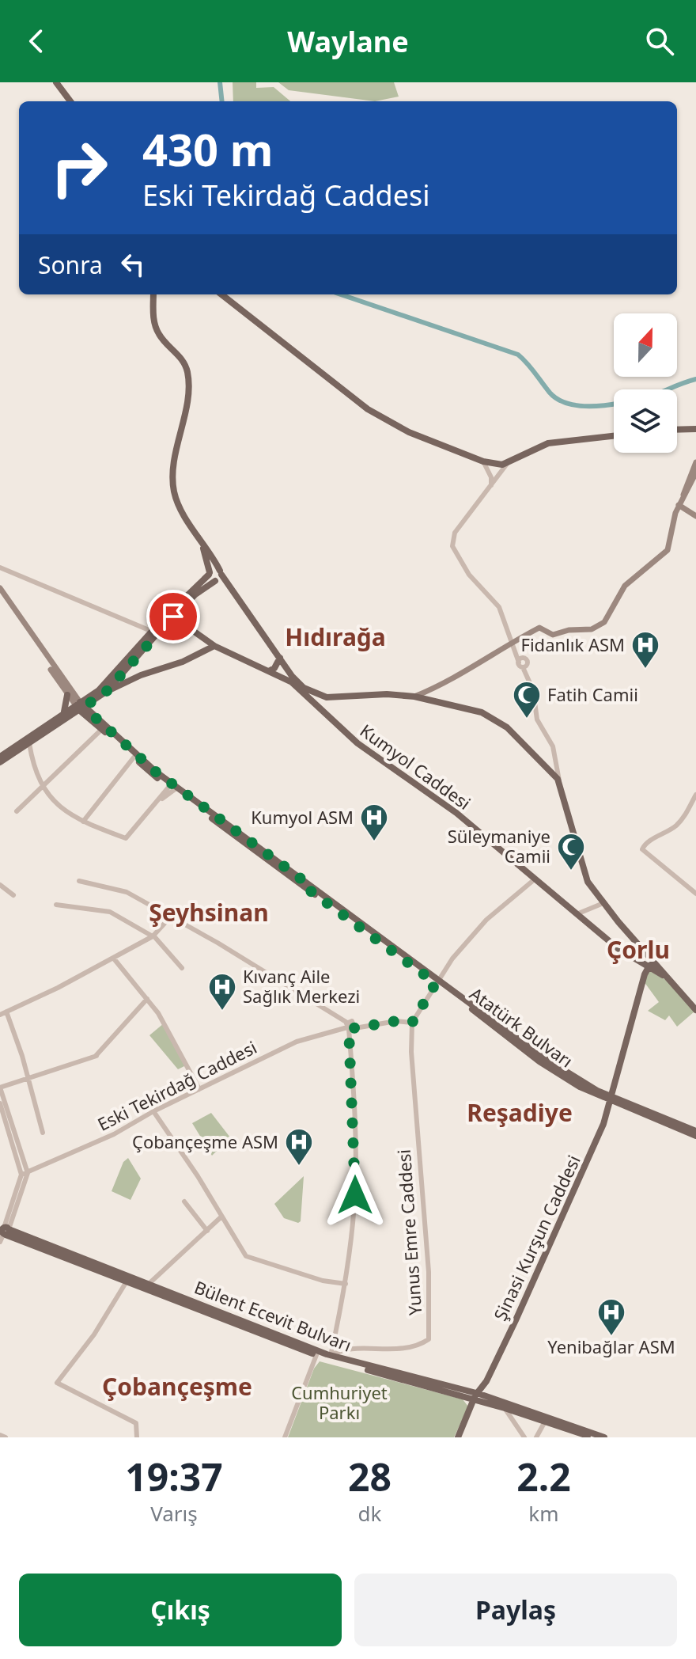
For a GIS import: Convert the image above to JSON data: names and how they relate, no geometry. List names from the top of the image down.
{
  "streets": {
    "main road": [
      "Kumyol Caddesi",
      "Atatürk Bulvarı",
      "Şinasi Kurşun Caddesi",
      "Bülent Ecevit Bulvarı"
    ],
    "street": ["Eski Tekirdağ Caddesi", "Yunus Emre Caddesi"]
  },
  "crossings": [
    ["Kumyol Caddesi", "Şinasi Kurşun Caddesi"],
    ["Atatürk Bulvarı", "Şinasi Kurşun Caddesi"],
    ["Eski Tekirdağ Caddesi", "Yunus Emre Caddesi"],
    ["Yunus Emre Caddesi", "Bülent Ecevit Bulvarı"],
    ["Şinasi Kurşun Caddesi", "Bülent Ecevit Bulvarı"]
  ],
  "districts": [
    "Hıdırağa",
    "Şeyhsinan",
    "Çorlu",
    "Reşadiye",
    "Çobançeşme"
  ],
  "parks": ["Cumhuriyet Parkı"],
  "places": {
    "hospital": [
      "Fidanlık ASM",
      "Kumyol ASM",
      "Kıvanç Aile Sağlık Merkezi",
      "Çobançeşme ASM",
      "Yenibağlar ASM"
    ],
    "mosque": ["Fatih Camii", "Süleymaniye Camii"]
  },
  "north": "top",
  "page": {
    "header": "Waylane",
    "turn": ["430 m", "Eski Tekirdağ Caddesi"],
    "then": "Sonra",
    "eta": [
      "19:37",
      "Varış",
      "28",
      "dk",
      "2.2",
      "km"
    ],
    "buttons": ["Çıkış", "Paylaş"]
  }
}
